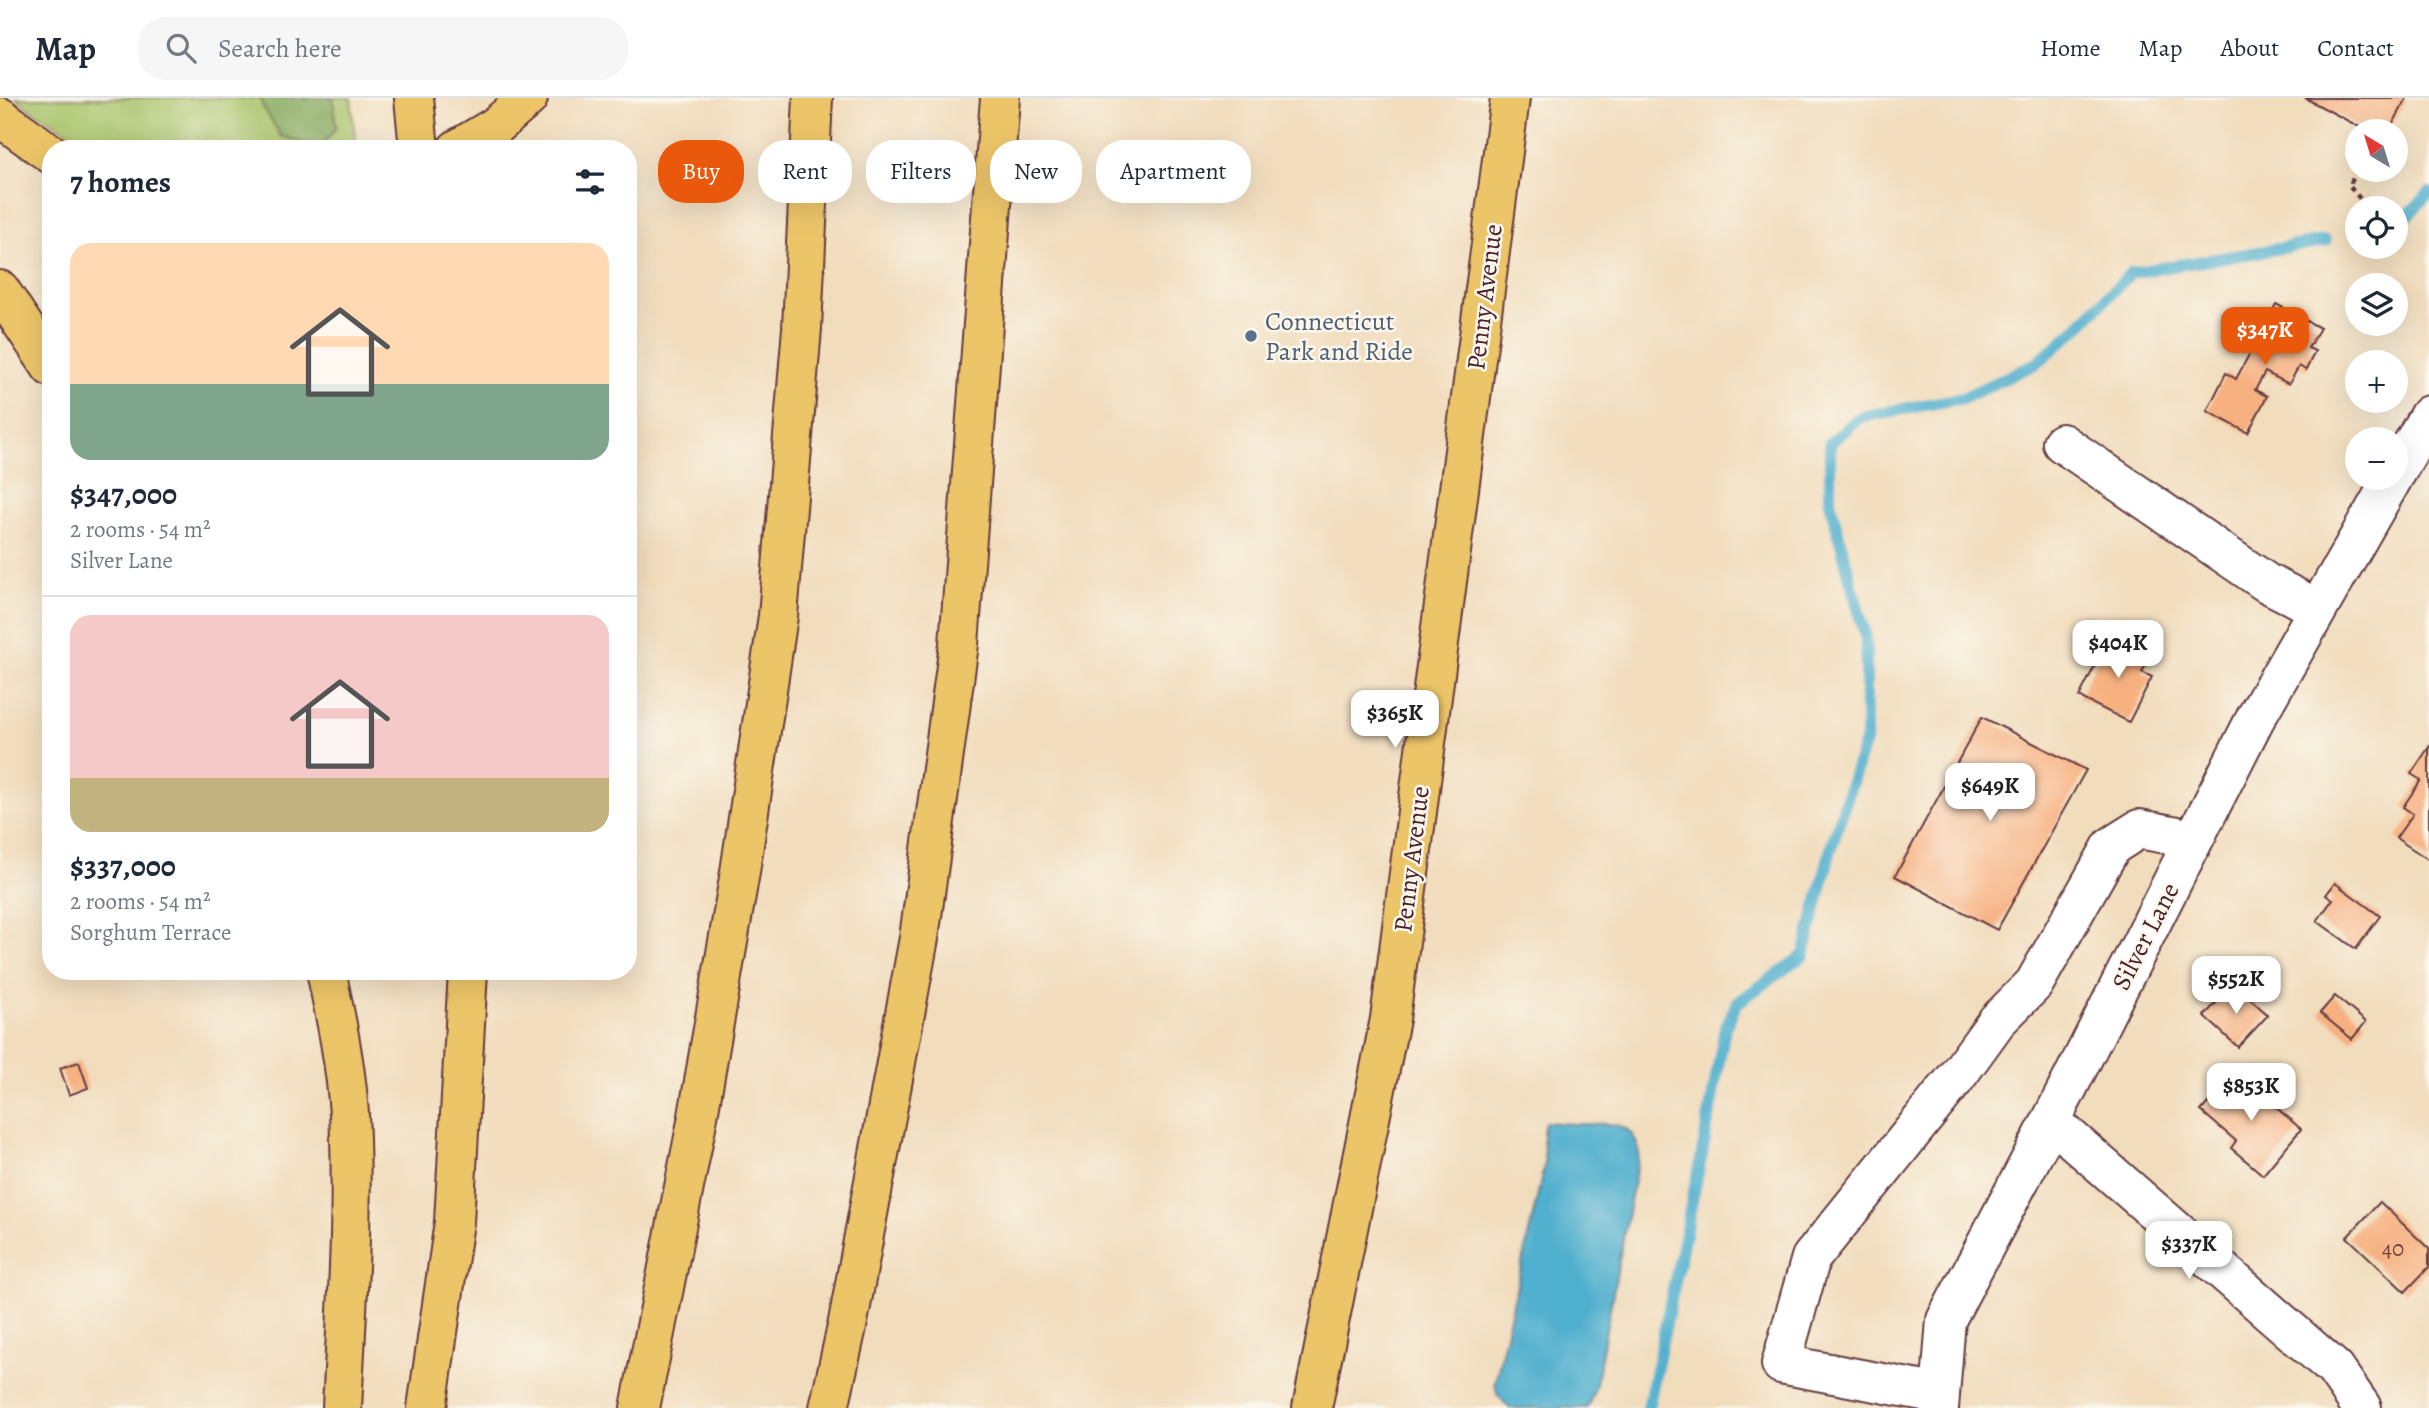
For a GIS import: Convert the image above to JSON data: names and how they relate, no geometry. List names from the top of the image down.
{
  "streets": {
    "main road": ["Penny Avenue"],
    "street": ["Silver Lane"]
  },
  "places": ["Connecticut Park and Ride"],
  "house_numbers": ["40"],
  "north": "top left",
  "page": {
    "header": "Map",
    "search": "Search here",
    "nav": [
      "Home",
      "Map",
      "About",
      "Contact"
    ],
    "map_buttons": ["+", "−"],
    "chip": [
      "Buy",
      "Rent",
      "Filters",
      "New",
      "Apartment"
    ],
    "heading": "7 homes",
    "list": [
      {
        "name": "$347,000",
        "note": "2 rooms · 54 m² · Silver Lane"
      },
      {
        "name": "$337,000",
        "note": "2 rooms · 54 m² · Sorghum Terrace"
      }
    ],
    "price": [
      "$347K",
      "$404K",
      "$365K",
      "$649K",
      "$552K",
      "$853K",
      "$337K"
    ]
  }
}
